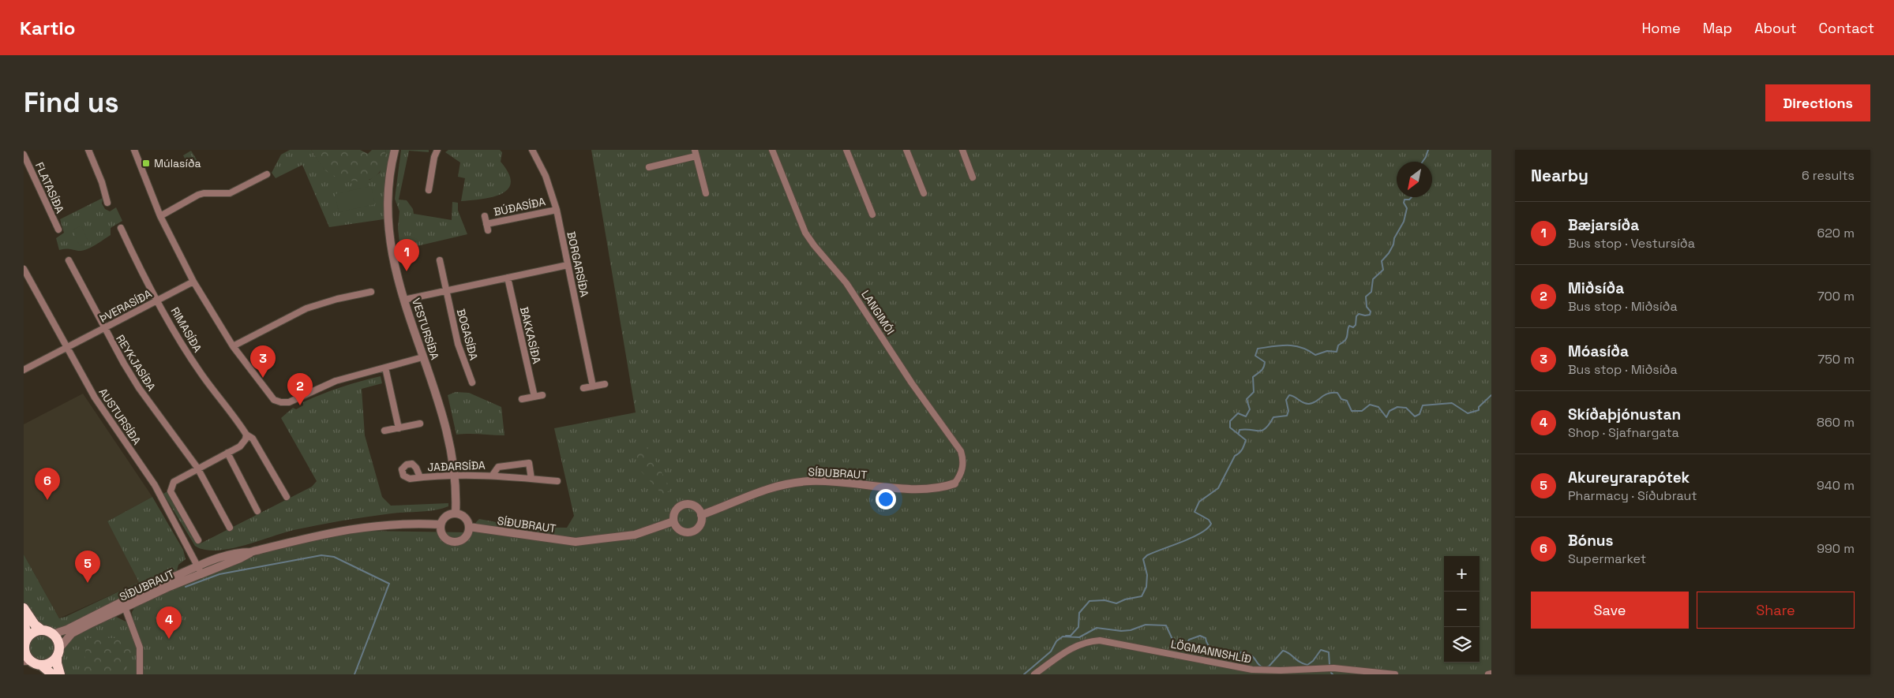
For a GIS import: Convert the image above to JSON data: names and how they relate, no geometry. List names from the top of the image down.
{
  "streets": {
    "street": [
      "FLATASÍÐA",
      "BÚÐASÍÐA",
      "BORGARSÍÐA",
      "ÞVERASÍÐA",
      "LANGIMÓI",
      "VESTURSÍÐA",
      "RIMASÍÐA",
      "BOGASÍÐA",
      "BAKKASÍÐA",
      "REYKJASÍÐA",
      "AUSTURSÍÐA",
      "JAÐARSÍÐA",
      "SÍÐUBRAUT",
      "LÖGMANNSHLÍÐ"
    ]
  },
  "crossings": [
    ["BÚÐASÍÐA", "BORGARSÍÐA"],
    ["ÞVERASÍÐA", "RIMASÍÐA"],
    ["ÞVERASÍÐA", "REYKJASÍÐA"],
    ["ÞVERASÍÐA", "AUSTURSÍÐA"],
    ["LANGIMÓI", "SÍÐUBRAUT"],
    ["VESTURSÍÐA", "JAÐARSÍÐA"],
    ["VESTURSÍÐA", "SÍÐUBRAUT"],
    ["AUSTURSÍÐA", "SÍÐUBRAUT"]
  ],
  "places": {
    "transit": ["Múlasíða"]
  },
  "north": "bottom left",
  "page": {
    "header": "Kartio",
    "nav": [
      "Home",
      "Map",
      "About",
      "Contact"
    ],
    "buttons": [
      "Directions",
      ["Save", "Share"]
    ],
    "title": "Find us",
    "heading": ["Nearby", "6 results"],
    "list": [
      {
        "mark": "1",
        "name": "Bæjarsíða",
        "note": "Bus stop · Vestursíða",
        "value": "620 m"
      },
      {
        "mark": "2",
        "name": "Miðsíða",
        "note": "Bus stop · Miðsíða",
        "value": "700 m"
      },
      {
        "mark": "3",
        "name": "Móasíða",
        "note": "Bus stop · Miðsíða",
        "value": "750 m"
      },
      {
        "mark": "4",
        "name": "Skíðaþjónustan",
        "note": "Shop · Sjafnargata",
        "value": "860 m"
      },
      {
        "mark": "5",
        "name": "Akureyrarapótek",
        "note": "Pharmacy · Síðubraut",
        "value": "940 m"
      },
      {
        "mark": "6",
        "name": "Bónus",
        "note": "Supermarket",
        "value": "990 m"
      }
    ],
    "pins": [
      "1",
      "3",
      "2",
      "6",
      "5",
      "4"
    ],
    "map_buttons": ["+", "−"]
  }
}
